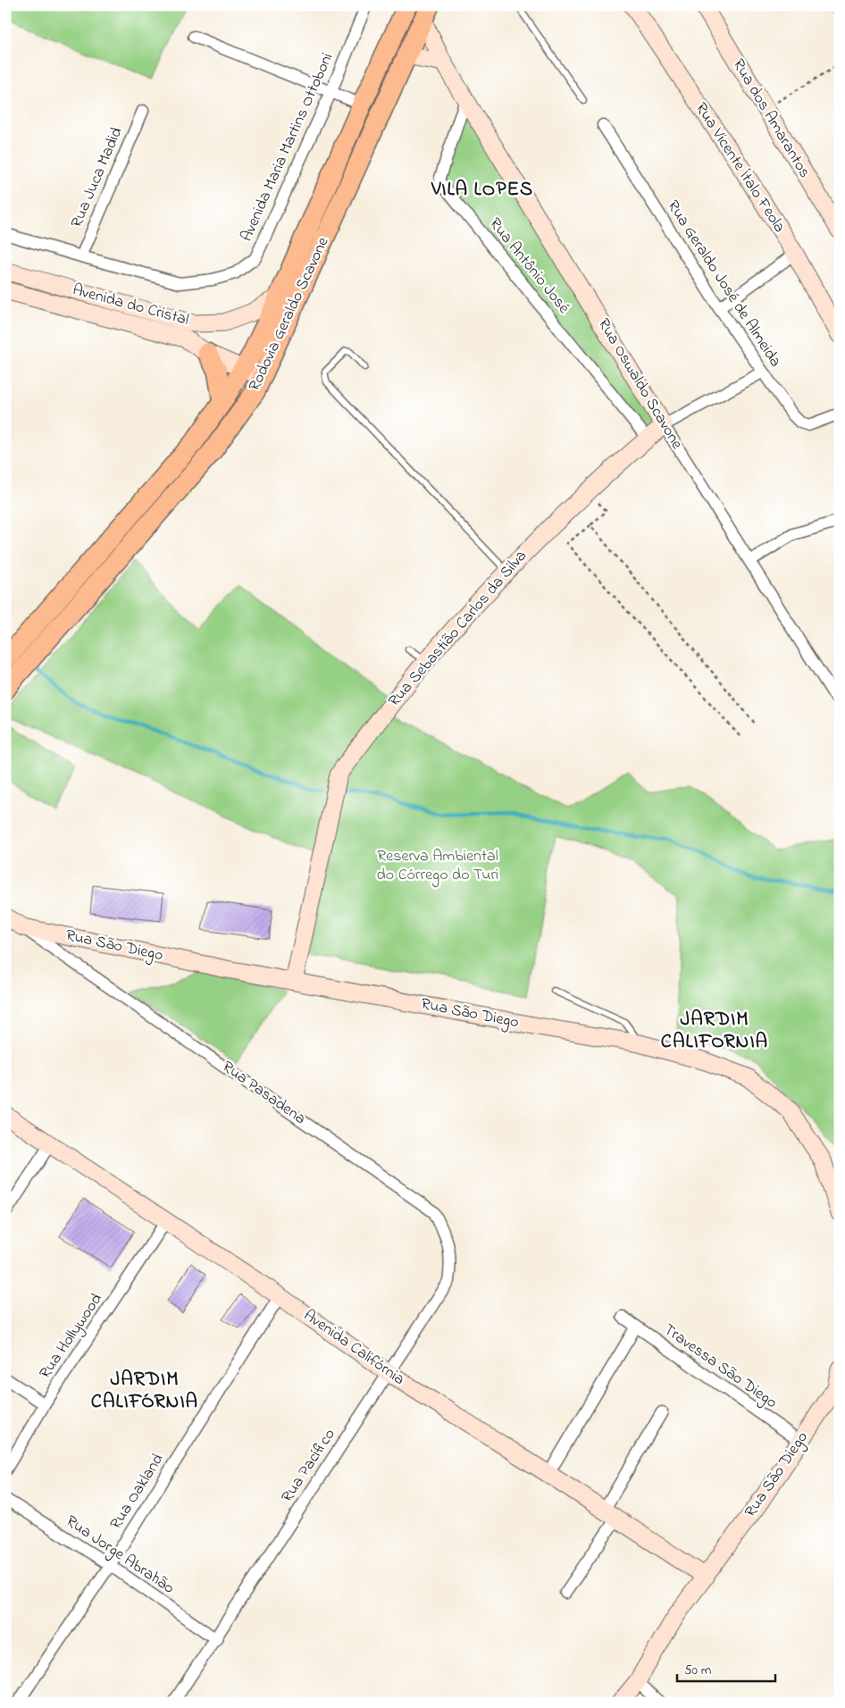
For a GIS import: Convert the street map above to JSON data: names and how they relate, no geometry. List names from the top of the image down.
{
  "streets": {
    "main road": ["Rodovia Geraldo Scavone"],
    "street": [
      "Rua dos Amarantos",
      "Avenida Maria Martins Ottoboni",
      "Rua Vicente Ítalo Feola",
      "Rua Juca Madid",
      "Rua Antônio José",
      "Rua Geraldo José de Almeida",
      "Avenida do Cristal",
      "Rua Oswaldo Scavone",
      "Rua Sebastião Carlos da Silva",
      "Rua São Diego",
      "Rua Pasadena",
      "Rua Hollywood",
      "Avenida Califórnia",
      "Travessa São Diego",
      "Rua Pacífico",
      "Rua Oakland",
      "Rua Jorge Abrahão"
    ]
  },
  "crossings": [
    ["Avenida Maria Martins Ottoboni", "Rua Juca Madid"],
    ["Rua Antônio José", "Rua Oswaldo Scavone"],
    ["Rua Antônio José", "Rua Sebastião Carlos da Silva"],
    ["Rua Geraldo José de Almeida", "Rua Sebastião Carlos da Silva"],
    ["Avenida do Cristal", "Rodovia Geraldo Scavone"],
    ["Rodovia Geraldo Scavone", "Rua Oswaldo Scavone"],
    ["Rua Oswaldo Scavone", "Rua Sebastião Carlos da Silva"],
    ["Rua Sebastião Carlos da Silva", "Rua São Diego"],
    ["Rua São Diego", "Rua Pasadena"],
    ["Rua São Diego", "Avenida Califórnia"],
    ["Rua São Diego", "Travessa São Diego"],
    ["Rua Pasadena", "Rua Pacífico"],
    ["Rua Hollywood", "Avenida Califórnia"],
    ["Avenida Califórnia", "Rua Pacífico"],
    ["Avenida Califórnia", "Rua Oakland"],
    ["Rua Pacífico", "Rua Jorge Abrahão"],
    ["Rua Oakland", "Rua Jorge Abrahão"]
  ],
  "districts": ["VILA LOPES", "JARDIM CALIFORNIA", "JARDIM CALIFÓRNIA"],
  "parks": ["Reserva Ambiental do Córrego do Turi"],
  "scale_bar": "50 m"
}
